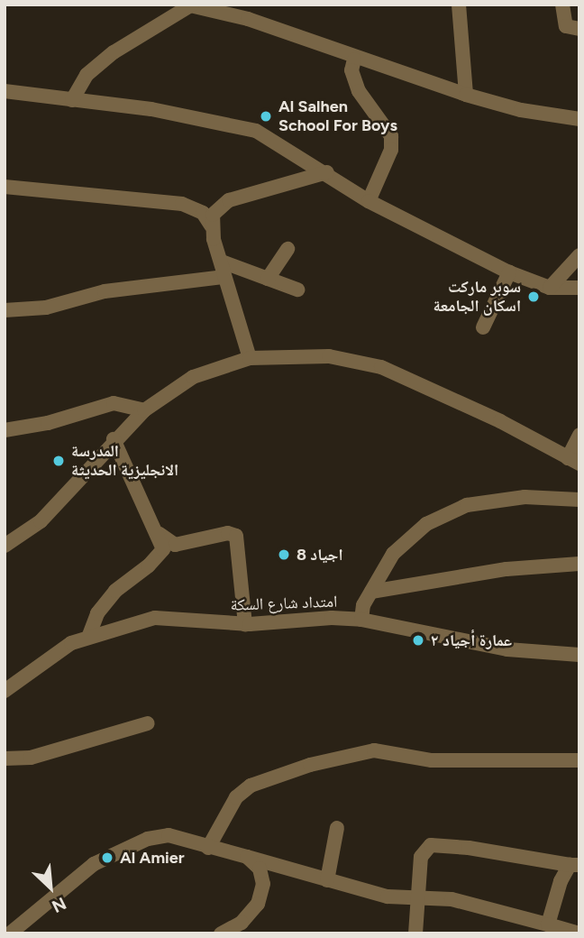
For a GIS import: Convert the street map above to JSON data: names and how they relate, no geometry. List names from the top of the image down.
{
  "streets": {
    "street": ["امتداد شارع السكة"]
  },
  "places": [
    "Al Salhen School For Boys",
    "سوبر ماركت اسكان الجامعة",
    "المدرسة الانجليزية الحديثة",
    "اجياد 8",
    "عمارة أجياد ٢",
    "Al Amier"
  ],
  "north": "bottom right"
}
